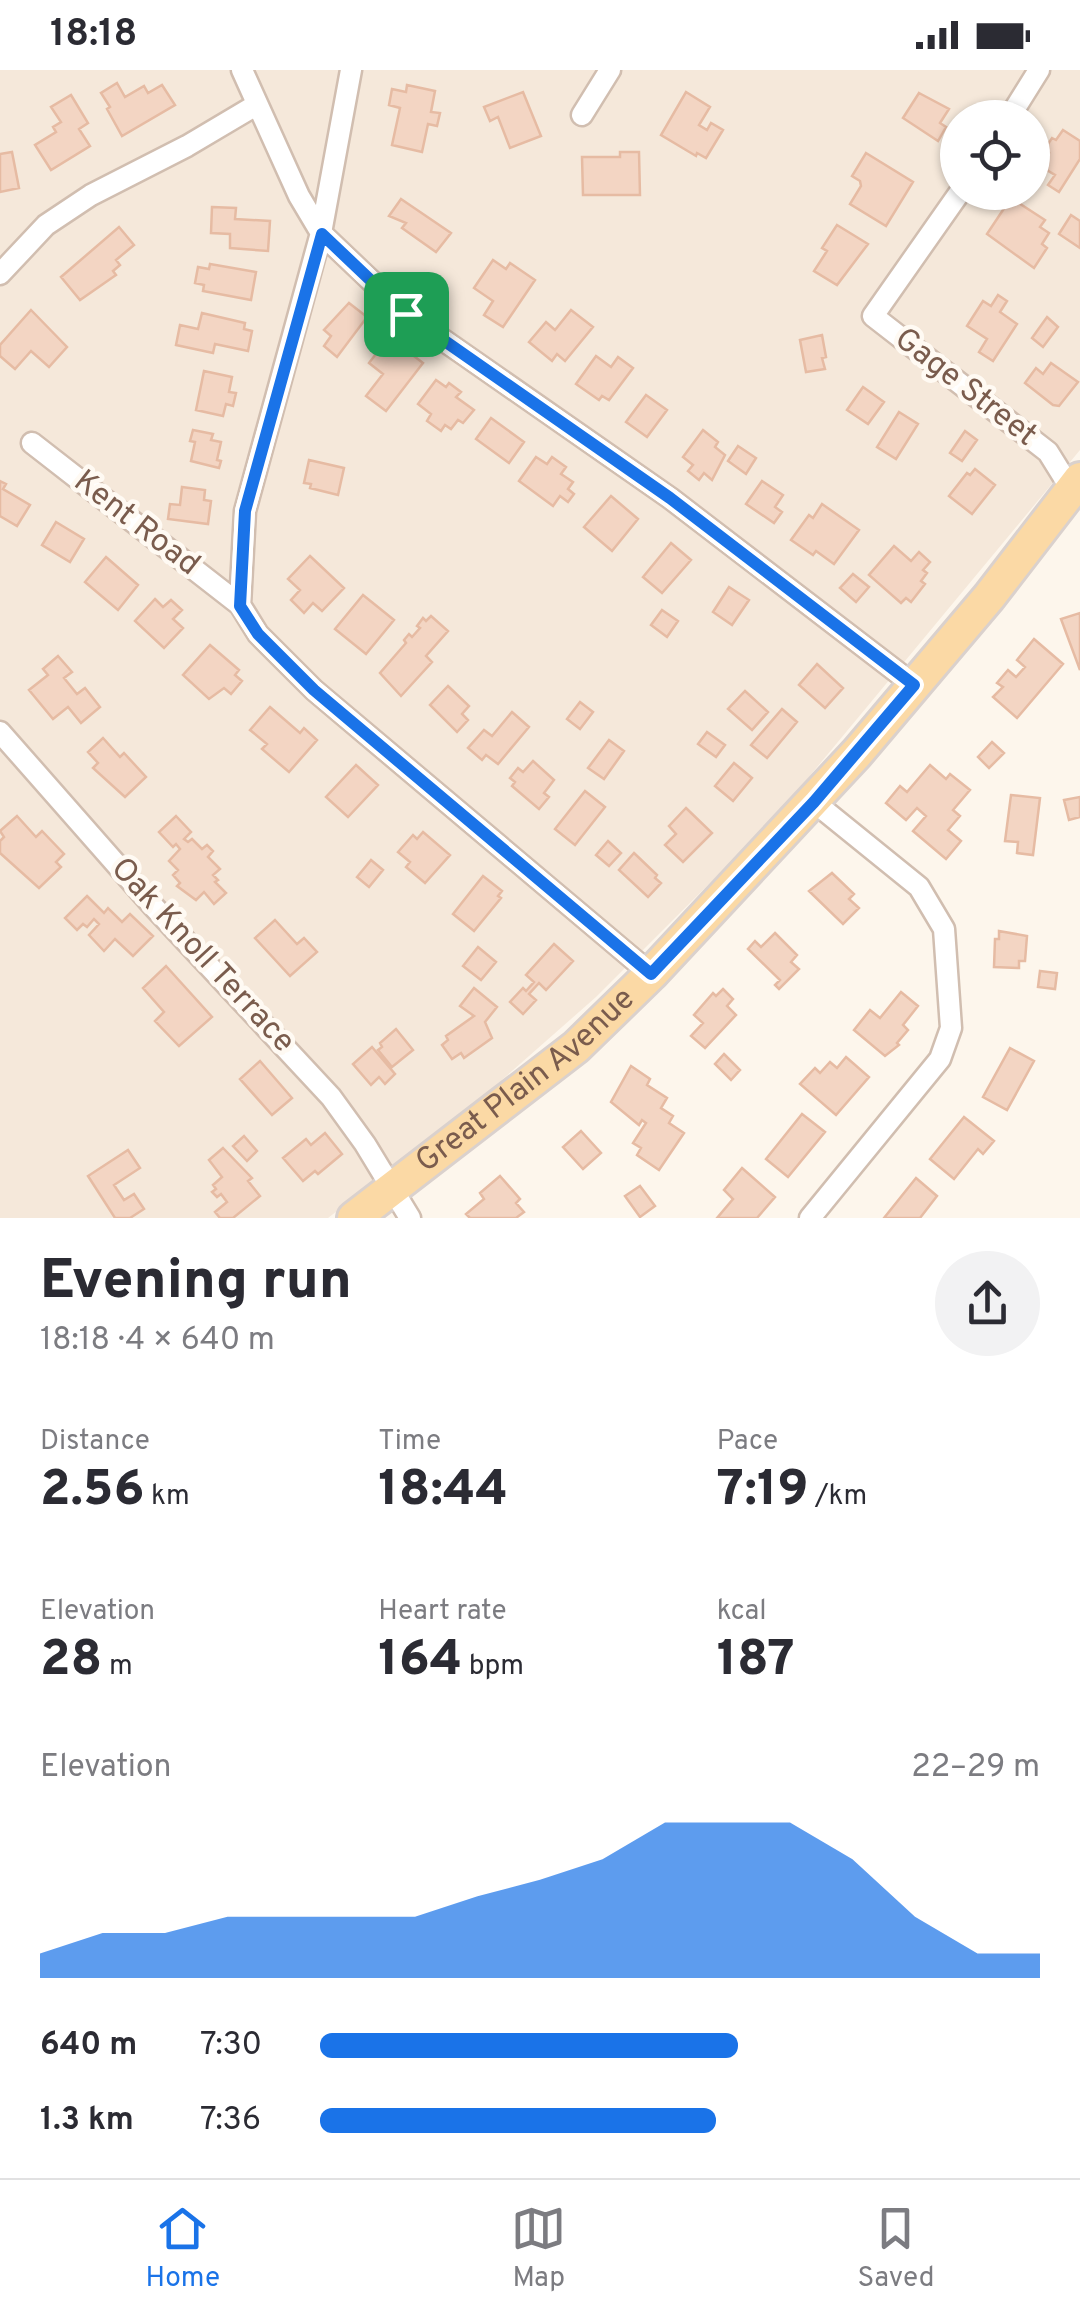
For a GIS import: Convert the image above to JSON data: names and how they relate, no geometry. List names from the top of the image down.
{
  "streets": {
    "main road": ["Great Plain Avenue"],
    "street": ["Gage Street", "Kent Road", "Oak Knoll Terrace"]
  },
  "crossings": [
    ["Gage Street", "Great Plain Avenue"],
    ["Kent Road", "Great Plain Avenue"],
    ["Oak Knoll Terrace", "Great Plain Avenue"]
  ],
  "page": {
    "status": "18:18",
    "heading": ["Evening run", "18:18 · 4 × 640 m"],
    "stats": [
      ["Distance", "2.56 km"],
      ["Time", "18:44"],
      ["Pace", "7:19 /km"],
      ["Elevation", "28 m"],
      ["Heart rate", "164 bpm"],
      ["kcal", "187"]
    ],
    "chart": ["Elevation", "22–29 m"],
    "list": [
      {
        "name": "640 m",
        "note": "7:30"
      },
      {
        "name": "1.3 km",
        "note": "7:36"
      }
    ],
    "tabs": ["Home", "Map", "Saved"]
  }
}
